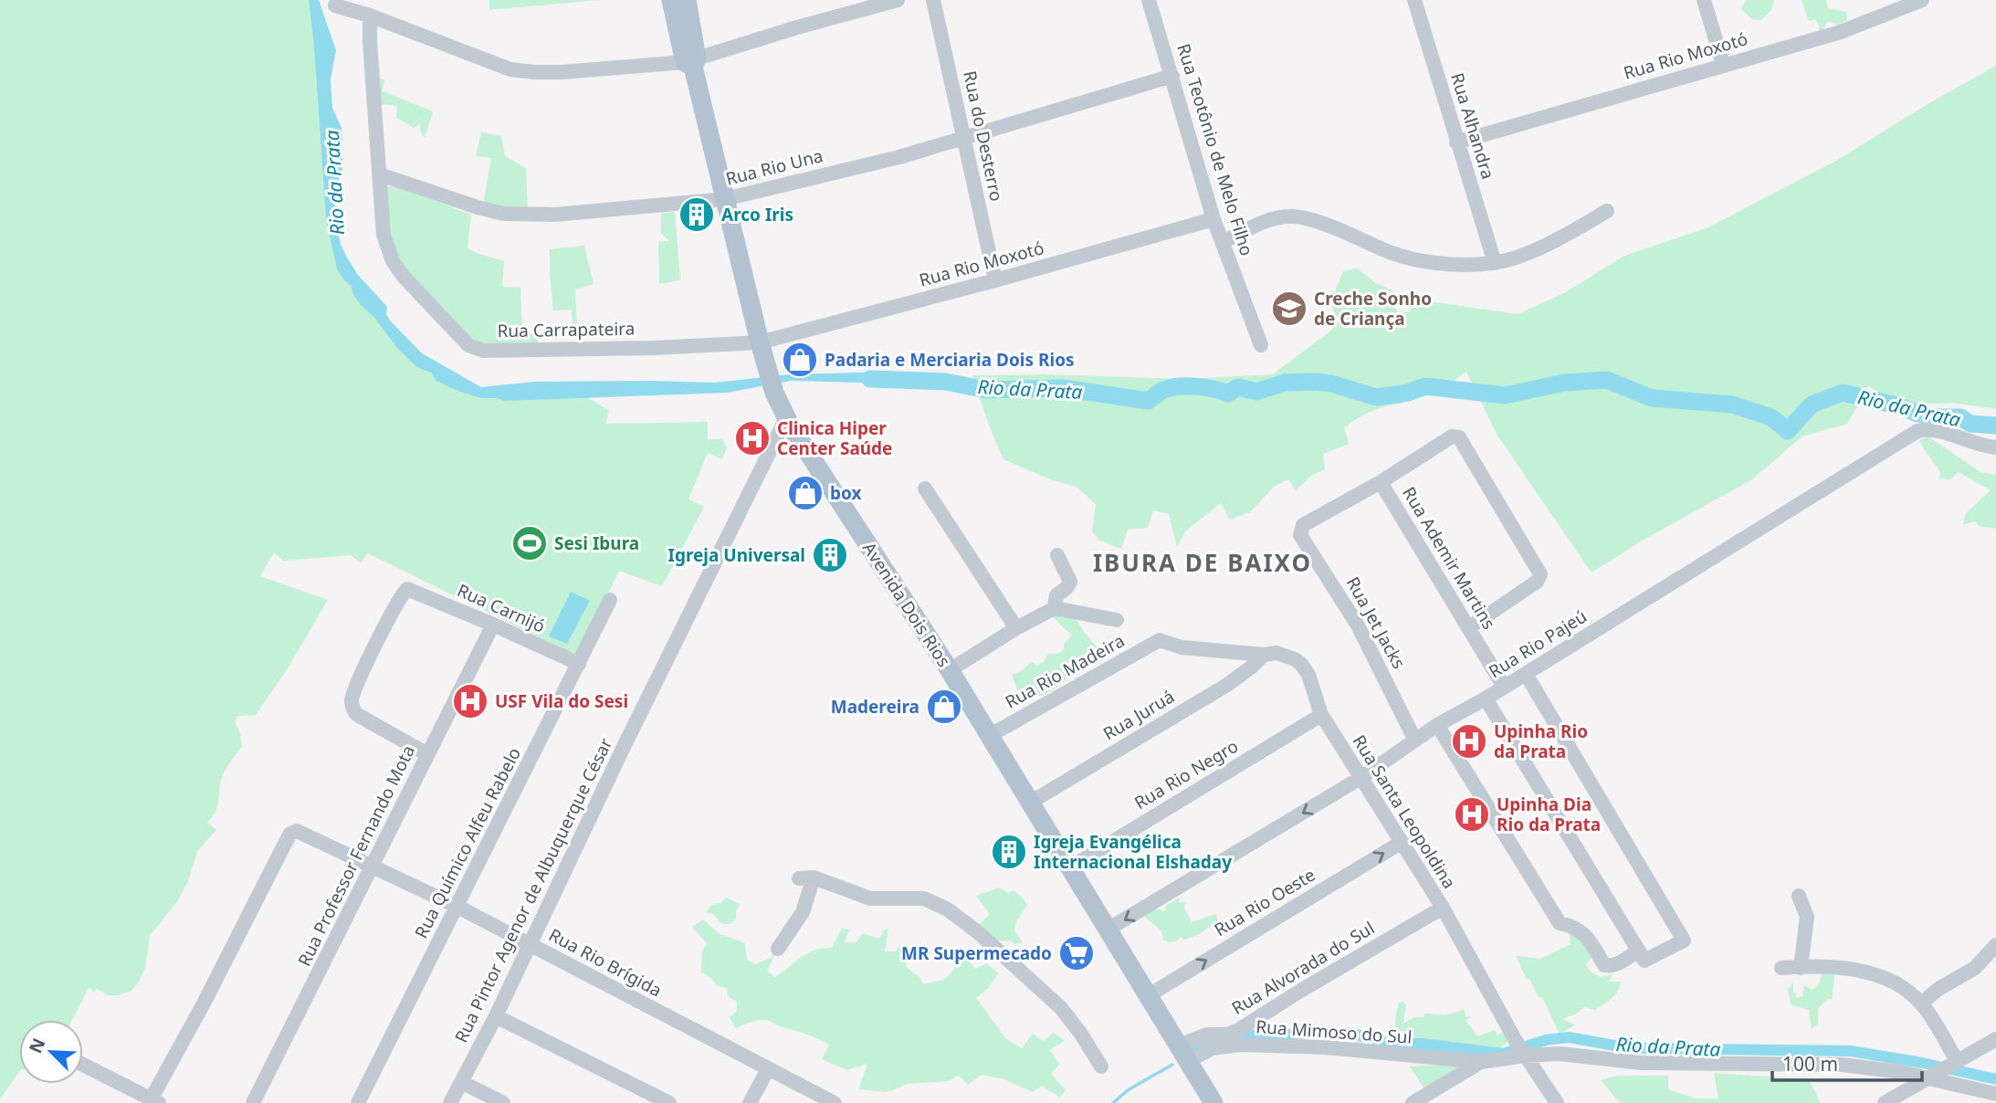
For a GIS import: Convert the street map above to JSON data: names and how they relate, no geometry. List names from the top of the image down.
{
  "streets": {
    "main road": ["Avenida Dois Rios"],
    "street": [
      "Rua Rio Moxotó",
      "Rua Alhandra",
      "Rua do Desterro",
      "Rua Teotônio de Melo Filho",
      "Rua Rio Una",
      "Rua Carrapateira",
      "Rua Ademir Martins",
      "Rua Carnijó",
      "Rua Jet Jacks",
      "Rua Rio Pajeú",
      "Rua Rio Madeira",
      "Rua Juruá",
      "Rua Rio Negro",
      "Rua Santa Leopoldina",
      "Rua Químico Alfeu Rabelo",
      "Rua Professor Fernando Mota",
      "Rua Pintor Agenor de Albuquerque César",
      "Rua Rio Oeste",
      "Rua Rio Brígida",
      "Rua Alvorada do Sul",
      "Rua Mimoso do Sul"
    ]
  },
  "crossings": [
    ["Rua Rio Moxotó", "Rua Alhandra"],
    ["Rua Rio Moxotó", "Rua do Desterro"],
    ["Rua Rio Moxotó", "Rua Teotônio de Melo Filho"],
    ["Rua Rio Moxotó", "Rua Carrapateira"],
    ["Rua Rio Moxotó", "Avenida Dois Rios"],
    ["Rua do Desterro", "Rua Rio Una"],
    ["Rua Teotônio de Melo Filho", "Rua Rio Una"],
    ["Rua Rio Una", "Rua Carrapateira"],
    ["Rua Rio Una", "Avenida Dois Rios"],
    ["Rua Carrapateira", "Avenida Dois Rios"],
    ["Rua Ademir Martins", "Rua Jet Jacks"],
    ["Rua Ademir Martins", "Rua Rio Pajeú"],
    ["Avenida Dois Rios", "Rua Rio Pajeú"],
    ["Avenida Dois Rios", "Rua Rio Madeira"],
    ["Avenida Dois Rios", "Rua Juruá"],
    ["Avenida Dois Rios", "Rua Rio Negro"],
    ["Avenida Dois Rios", "Rua Pintor Agenor de Albuquerque César"],
    ["Avenida Dois Rios", "Rua Rio Oeste"],
    ["Avenida Dois Rios", "Rua Alvorada do Sul"],
    ["Avenida Dois Rios", "Rua Mimoso do Sul"],
    ["Rua Carnijó", "Rua Químico Alfeu Rabelo"],
    ["Rua Carnijó", "Rua Professor Fernando Mota"],
    ["Rua Jet Jacks", "Rua Rio Pajeú"],
    ["Rua Rio Pajeú", "Rua Santa Leopoldina"],
    ["Rua Rio Madeira", "Rua Santa Leopoldina"],
    ["Rua Juruá", "Rua Santa Leopoldina"],
    ["Rua Rio Negro", "Rua Santa Leopoldina"],
    ["Rua Santa Leopoldina", "Rua Rio Oeste"],
    ["Rua Santa Leopoldina", "Rua Alvorada do Sul"],
    ["Rua Químico Alfeu Rabelo", "Rua Rio Brígida"],
    ["Rua Professor Fernando Mota", "Rua Rio Brígida"],
    ["Rua Pintor Agenor de Albuquerque César", "Rua Rio Brígida"],
    ["Rua Alvorada do Sul", "Rua Mimoso do Sul"]
  ],
  "one_way": ["Rua Rio Oeste"],
  "districts": ["IBURA DE BAIXO"],
  "water": ["Rio da Prata"],
  "places": {
    "building": ["Arco Iris", "Igreja Universal", "Igreja Evangélica Internacional Elshaday"],
    "school or university": ["Creche Sonho de Criança"],
    "shop": ["Padaria e Merciaria Dois Rios", "box", "Madereira"],
    "hospital": [
      "Clinica Hiper Center Saúde",
      "USF Vila do Sesi",
      "Upinha Rio da Prata",
      "Upinha Dia Rio da Prata"
    ],
    "sports": ["Sesi Ibura"],
    "supermarket": ["MR Supermecado"]
  },
  "scale_bar": "100 m",
  "north": "top left"
}
